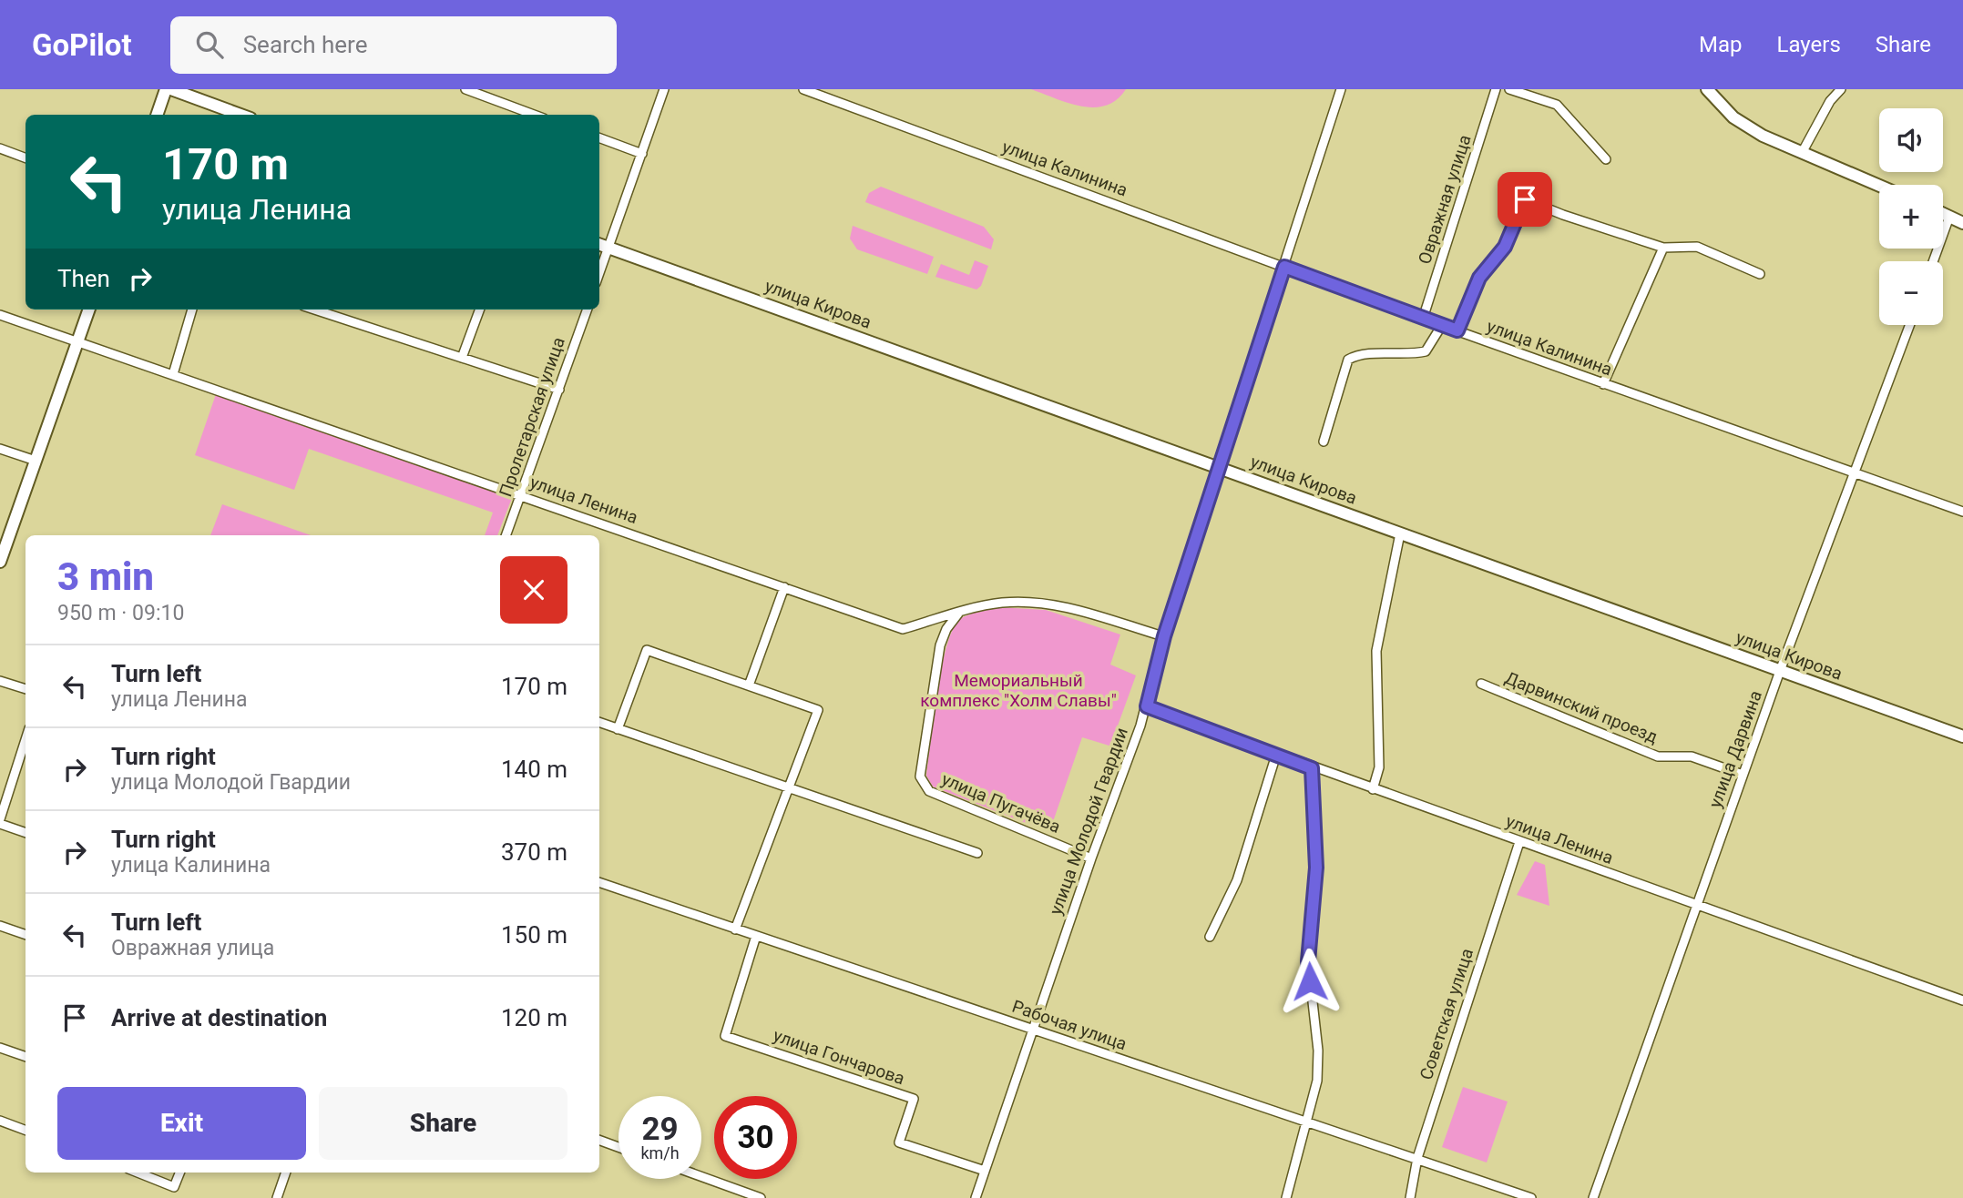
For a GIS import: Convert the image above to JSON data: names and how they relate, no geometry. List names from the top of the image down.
{
  "streets": {
    "street": [
      "улица Калинина",
      "Овражная улица",
      "улица Кирова",
      "Пролетарская улица",
      "улица Ленина",
      "Дарвинский проезд",
      "улица Дарвина",
      "улица Пугачёва",
      "улица Молодой Гвардии",
      "Советская улица",
      "Рабочая улица",
      "улица Гончарова"
    ]
  },
  "crossings": [
    ["улица Калинина", "Овражная улица"],
    ["улица Калинина", "улица Дарвина"],
    ["улица Калинина", "улица Молодой Гвардии"],
    ["улица Кирова", "улица Дарвина"],
    ["улица Кирова", "улица Молодой Гвардии"],
    ["Пролетарская улица", "улица Ленина"],
    ["улица Ленина", "улица Дарвина"],
    ["улица Ленина", "улица Пугачёва"],
    ["улица Ленина", "улица Молодой Гвардии"],
    ["улица Ленина", "Советская улица"],
    ["Дарвинский проезд", "улица Дарвина"],
    ["улица Пугачёва", "улица Молодой Гвардии"],
    ["улица Молодой Гвардии", "Рабочая улица"],
    ["улица Молодой Гвардии", "улица Гончарова"],
    ["Советская улица", "Рабочая улица"],
    ["Рабочая улица", "улица Гончарова"]
  ],
  "parks": ["Мемориальный комплекс \"Холм Славы\""],
  "page": {
    "header": "GoPilot",
    "search": "Search here",
    "nav": ["Map", "Layers", "Share"],
    "map_buttons": ["+", "−"],
    "turn": ["170 m", "улица Ленина"],
    "then": "Then",
    "heading": ["3 min", "950 m · 09:10"],
    "list": [
      {
        "name": "Turn left",
        "note": "улица Ленина",
        "value": "170 m"
      },
      {
        "name": "Turn right",
        "note": "улица Молодой Гвардии",
        "value": "140 m"
      },
      {
        "name": "Turn right",
        "note": "улица Калинина",
        "value": "370 m"
      },
      {
        "name": "Turn left",
        "note": "Овражная улица",
        "value": "150 m"
      },
      {
        "name": "Arrive at destination",
        "value": "120 m"
      }
    ],
    "buttons": ["Exit", "Share"],
    "speed": "29 km/h",
    "limit": "30"
  }
}
